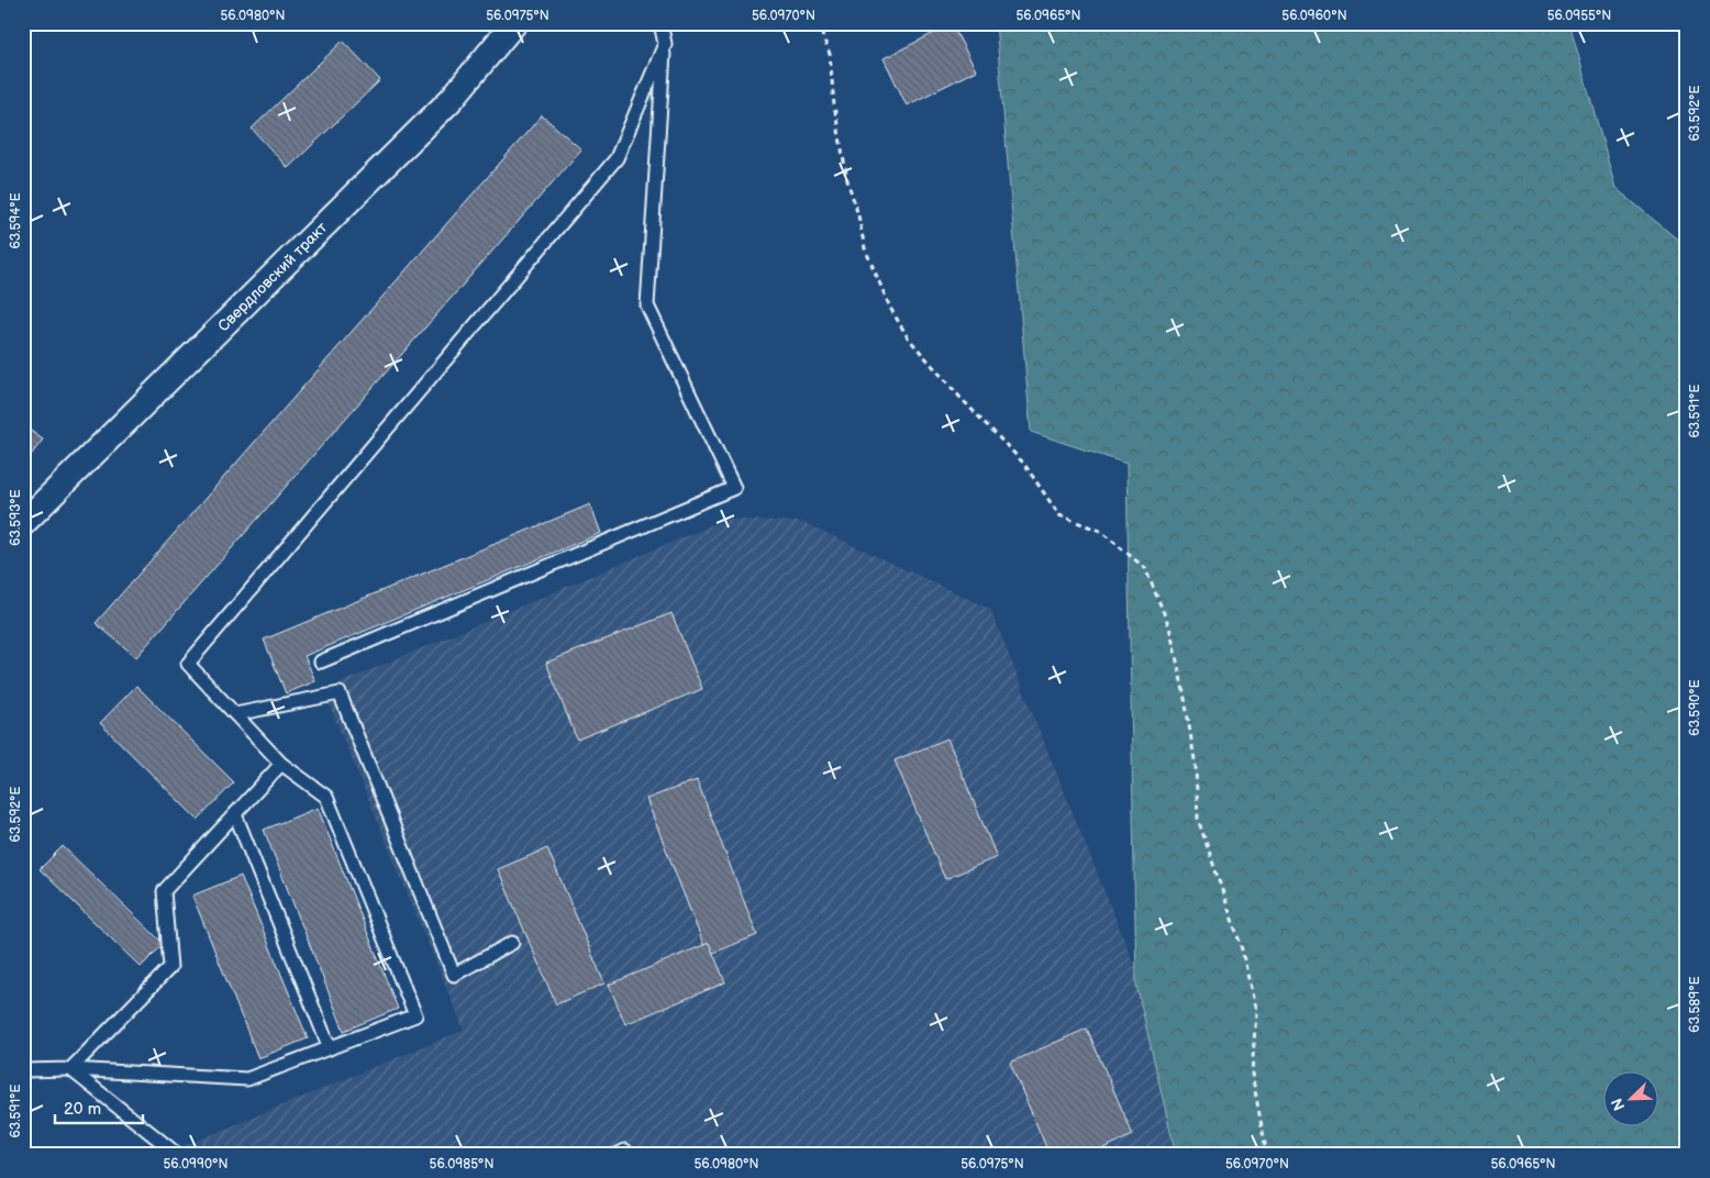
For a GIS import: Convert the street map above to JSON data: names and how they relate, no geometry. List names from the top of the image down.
{
  "streets": {
    "street": ["Свердловский тракт"]
  },
  "scale_bar": "20 m",
  "north": "bottom left",
  "coordinates": [
    "56.0980°N",
    "56.0975°N",
    "56.0970°N",
    "56.0965°N",
    "56.0960°N",
    "56.0955°N",
    "63.592°E",
    "63.594°E",
    "63.591°E",
    "63.593°E",
    "63.590°E",
    "63.589°E",
    "56.0990°N",
    "56.0985°N"
  ]
}
